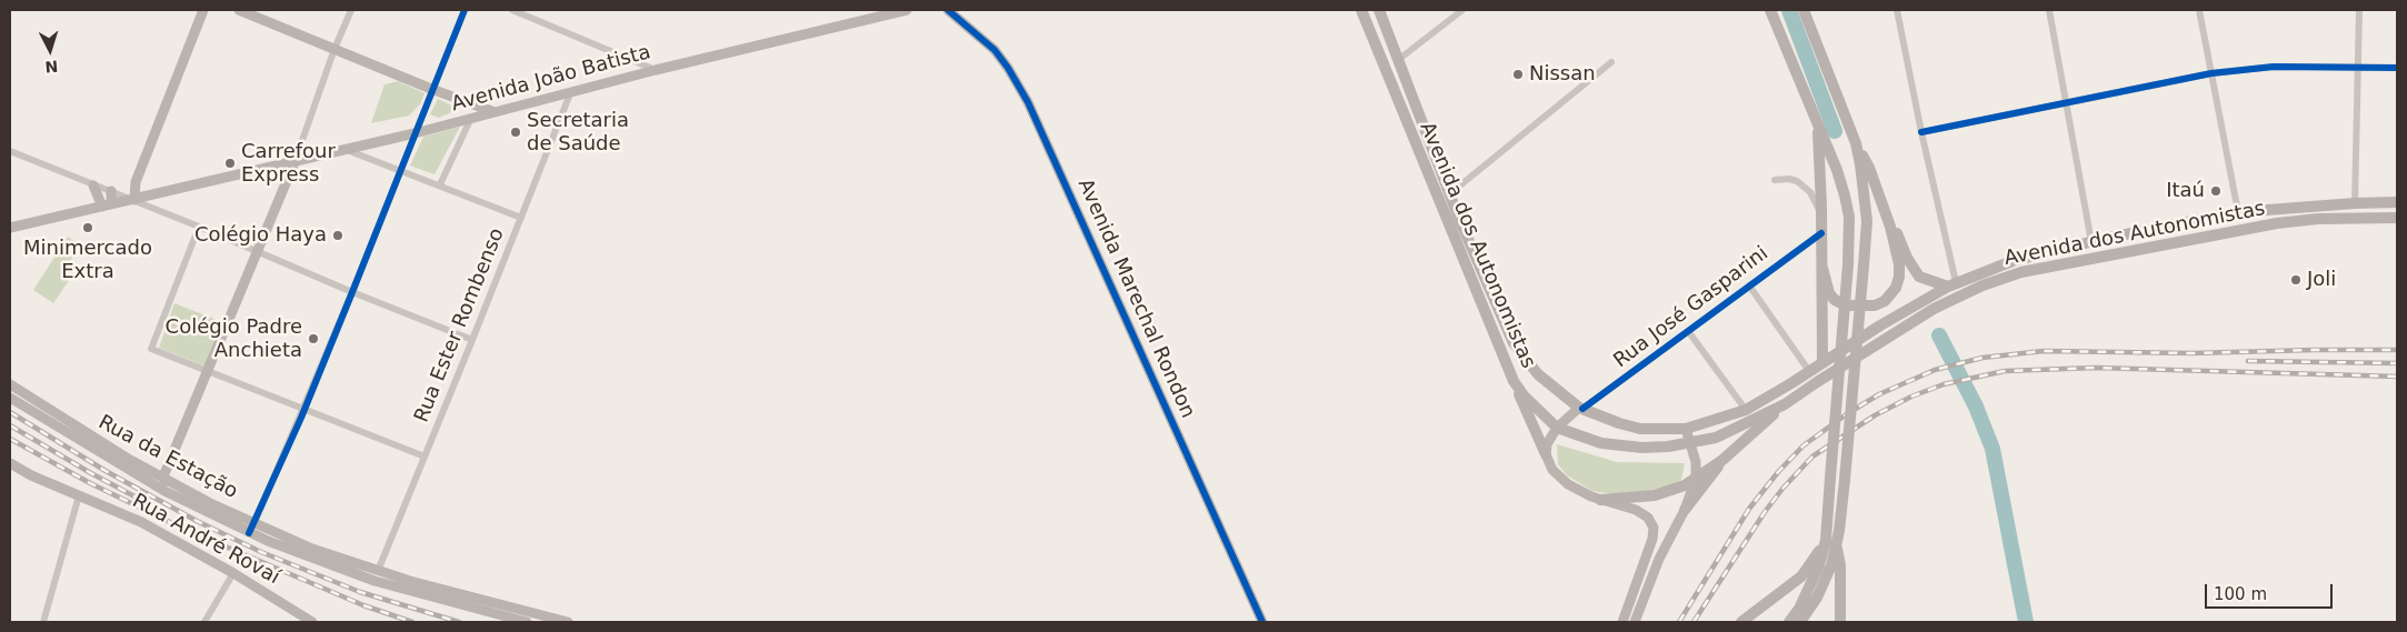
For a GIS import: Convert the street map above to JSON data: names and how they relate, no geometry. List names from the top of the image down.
{
  "streets": {
    "main road": [
      "Avenida João Batista",
      "Avenida dos Autonomistas",
      "Avenida Marechal Rondon",
      "Rua da Estação",
      "Rua André Rovaí"
    ],
    "street": ["Rua José Gasparini", "Rua Ester Rombenso"]
  },
  "crossings": [
    ["Avenida João Batista", "Rua Ester Rombenso"],
    ["Avenida dos Autonomistas", "Rua José Gasparini"],
    ["Rua Ester Rombenso", "Rua da Estação"]
  ],
  "places": [
    "Nissan",
    "Secretaria de Saúde",
    "Carrefour Express",
    "Itaú",
    "Minimercado Extra",
    "Colégio Haya",
    "Joli",
    "Colégio Padre Anchieta"
  ],
  "scale_bar": "100 m",
  "north": "bottom"
}
